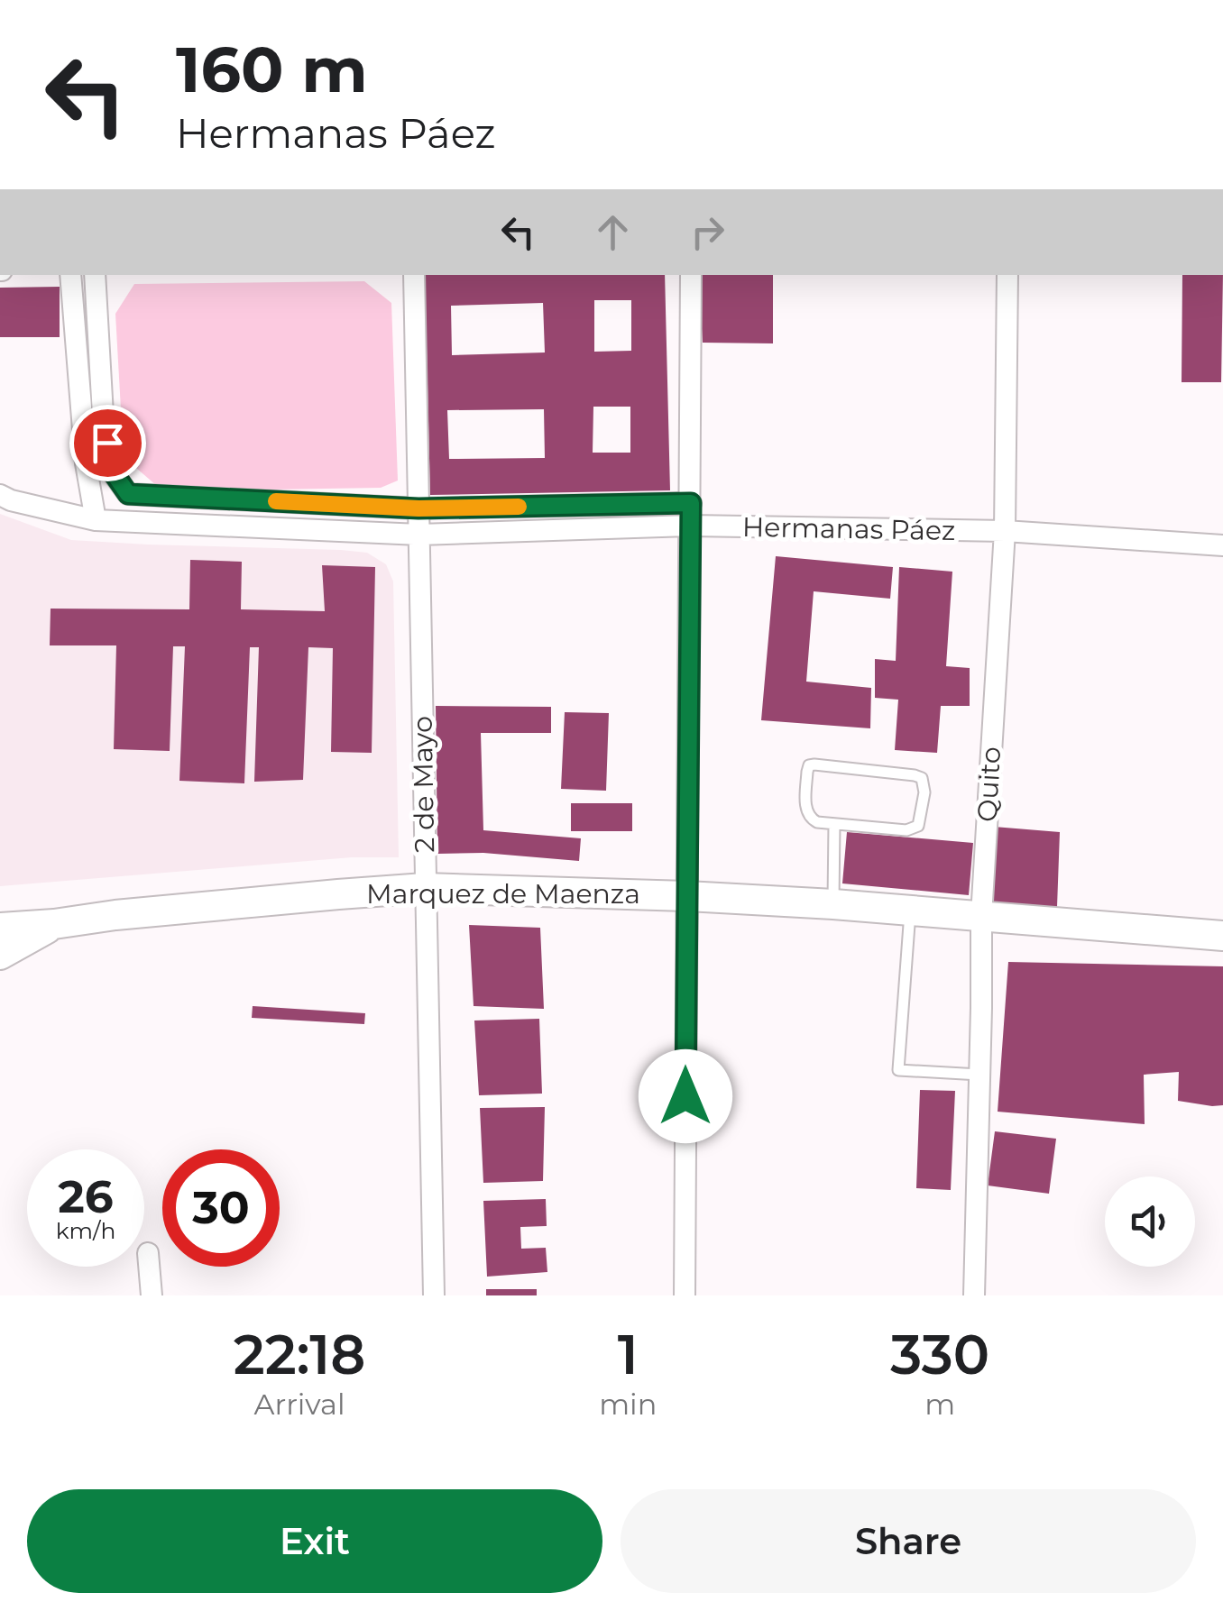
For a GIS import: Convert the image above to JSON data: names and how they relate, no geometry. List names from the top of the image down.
{
  "streets": {
    "street": [
      "Hermanas Páez",
      "2 de Mayo",
      "Quito",
      "Marquez de Maenza"
    ]
  },
  "crossings": [
    ["Hermanas Páez", "2 de Mayo"],
    ["Hermanas Páez", "Quito"],
    ["2 de Mayo", "Marquez de Maenza"],
    ["Quito", "Marquez de Maenza"]
  ],
  "page": {
    "turn": ["160 m", "Hermanas Páez"],
    "speed": "26 km/h",
    "limit": "30",
    "eta": [
      "22:18",
      "Arrival",
      "1",
      "min",
      "330",
      "m"
    ],
    "buttons": ["Exit", "Share"]
  }
}
